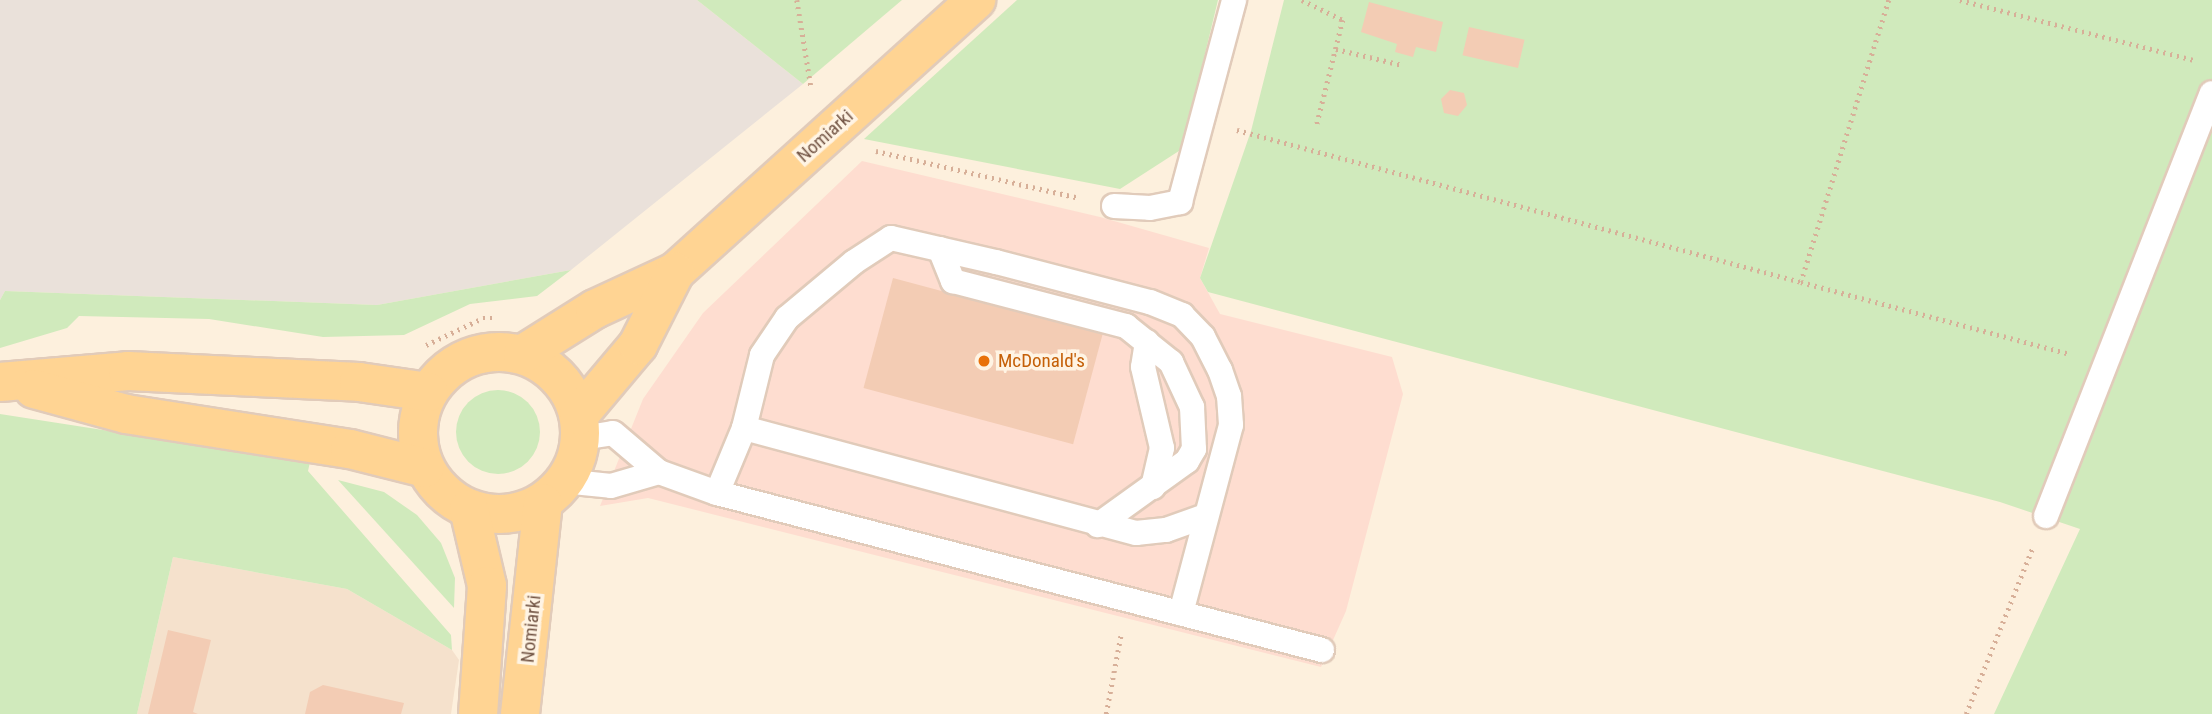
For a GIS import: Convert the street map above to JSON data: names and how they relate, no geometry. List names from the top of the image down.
{
  "streets": {
    "main road": ["Nomiarki"]
  },
  "places": ["McDonald's"]
}
